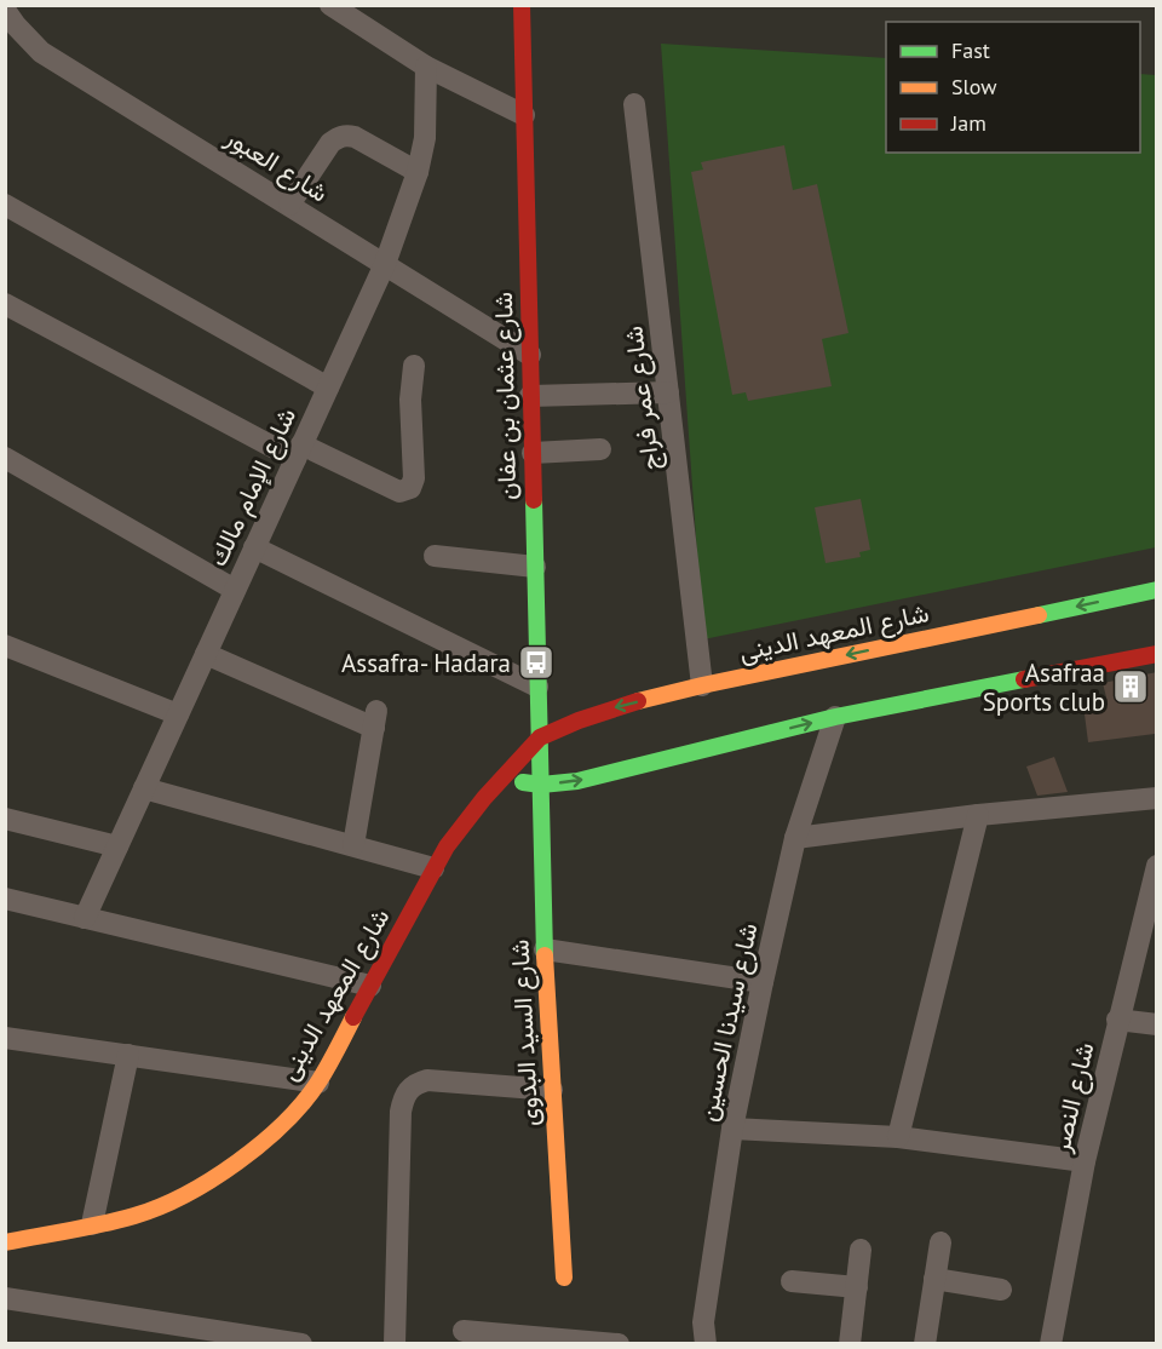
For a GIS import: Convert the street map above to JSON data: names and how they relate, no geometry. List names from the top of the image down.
{
  "streets": {
    "street": [
      "شارع العبور",
      "شارع عثمان بن عفان",
      "شارع عمر فراج",
      "شارع الإمام مالك",
      "شارع المعهد الدينى",
      "شارع سيدنا الحسين",
      "شارع السيد البدوى",
      "شارع النصر"
    ]
  },
  "crossings": [
    ["شارع العبور", "شارع عثمان بن عفان"],
    ["شارع العبور", "شارع الإمام مالك"],
    ["شارع عثمان بن عفان", "شارع المعهد الدينى"],
    ["شارع عثمان بن عفان", "شارع السيد البدوى"],
    ["شارع عمر فراج", "شارع المعهد الدينى"]
  ],
  "places": {
    "bus stop": ["Assafra- Hadara"],
    "building": ["Asafraa Sports club"]
  },
  "legend": ["Fast", "Slow", "Jam"]
}
